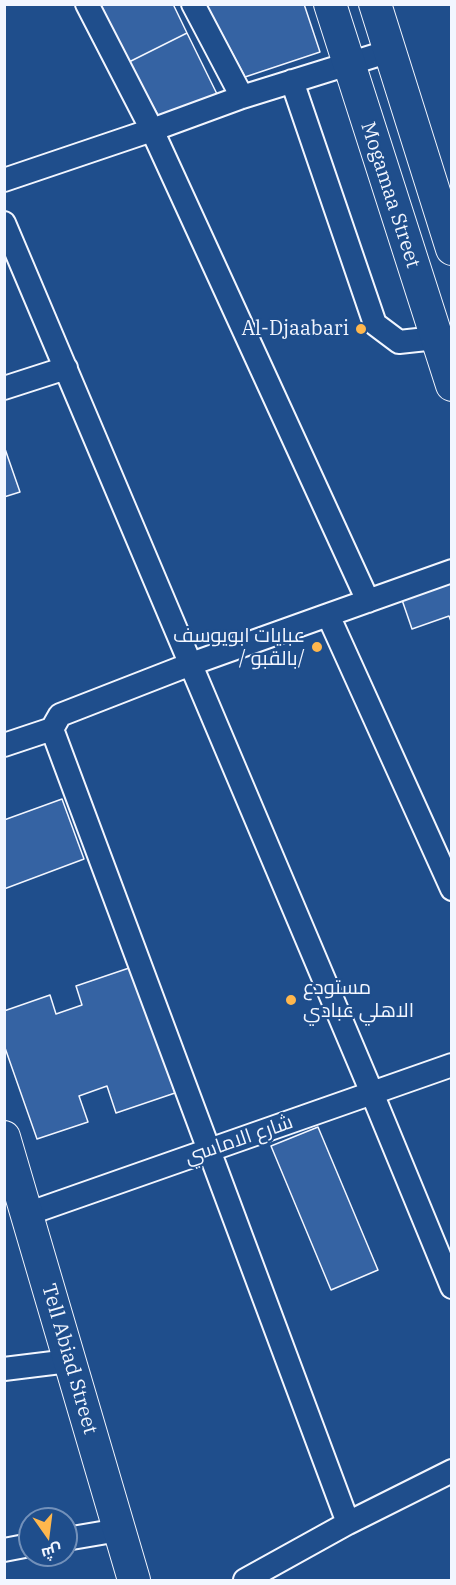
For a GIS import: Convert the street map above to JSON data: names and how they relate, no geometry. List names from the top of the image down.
{
  "streets": {
    "main road": ["Mogamaa Street", "Tell Abiad Street"],
    "street": ["شارع الاماسي"]
  },
  "crossings": [
    ["شارع الاماسي", "Tell Abiad Street"]
  ],
  "places": ["Al-Djaabari", "عبايات ابويوسف / بالقبو/", "مستودع الاهلي عبادي"],
  "north": "bottom"
}
